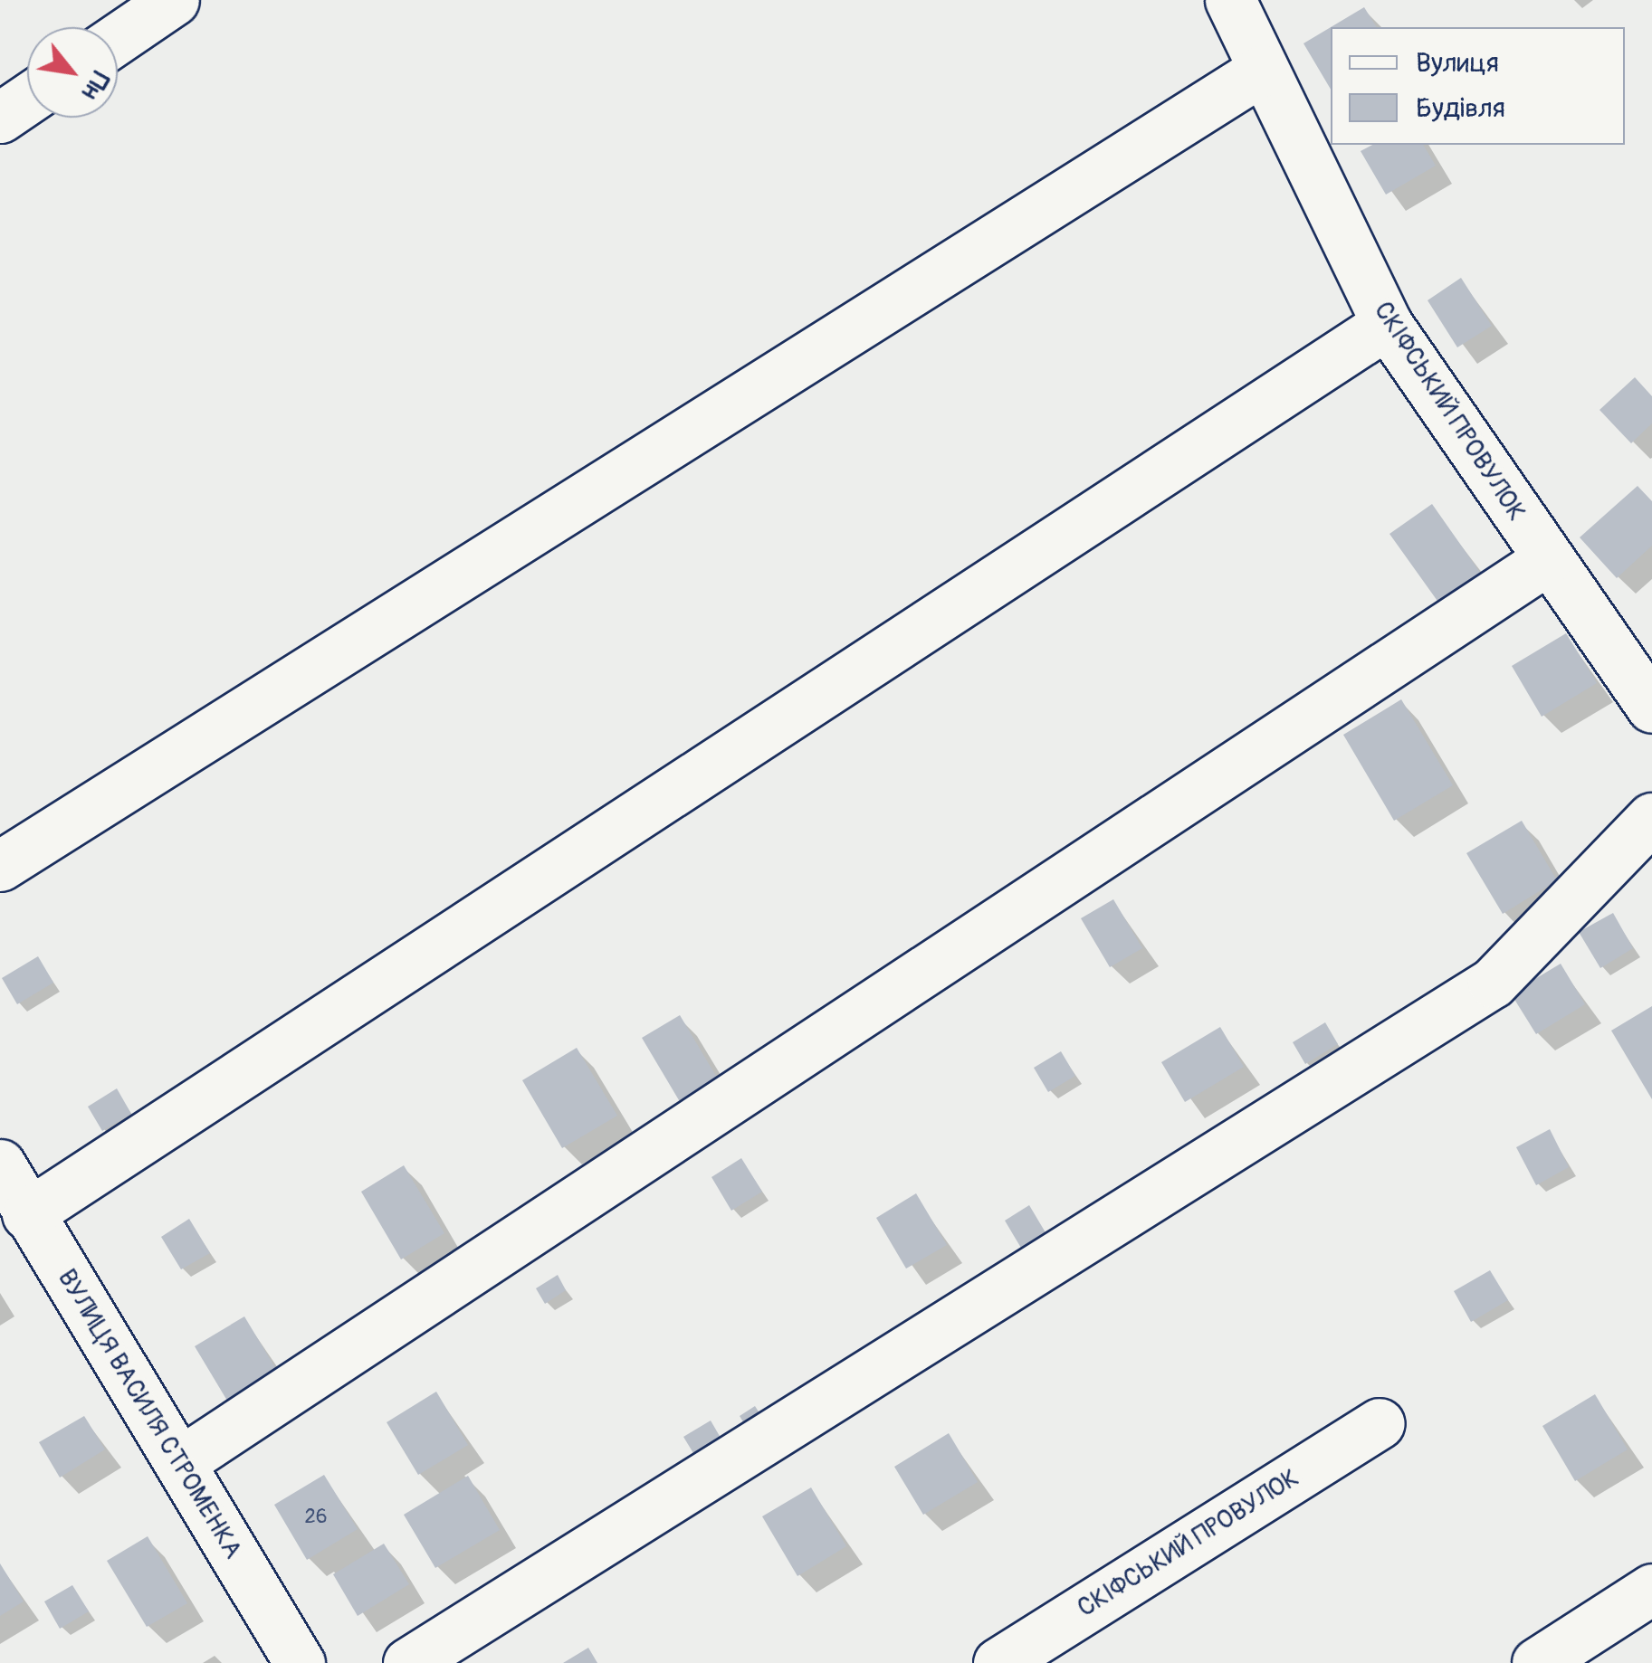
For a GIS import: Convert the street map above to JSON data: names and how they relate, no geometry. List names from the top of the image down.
{
  "streets": {
    "street": ["СКІФСЬКИЙ ПРОВУЛОК", "ВУЛИЦЯ ВАСИЛЯ СТРОМЕНКА"]
  },
  "house_numbers": ["26"],
  "legend": ["Вулиця", "Будівля"],
  "north": "bottom right"
}
